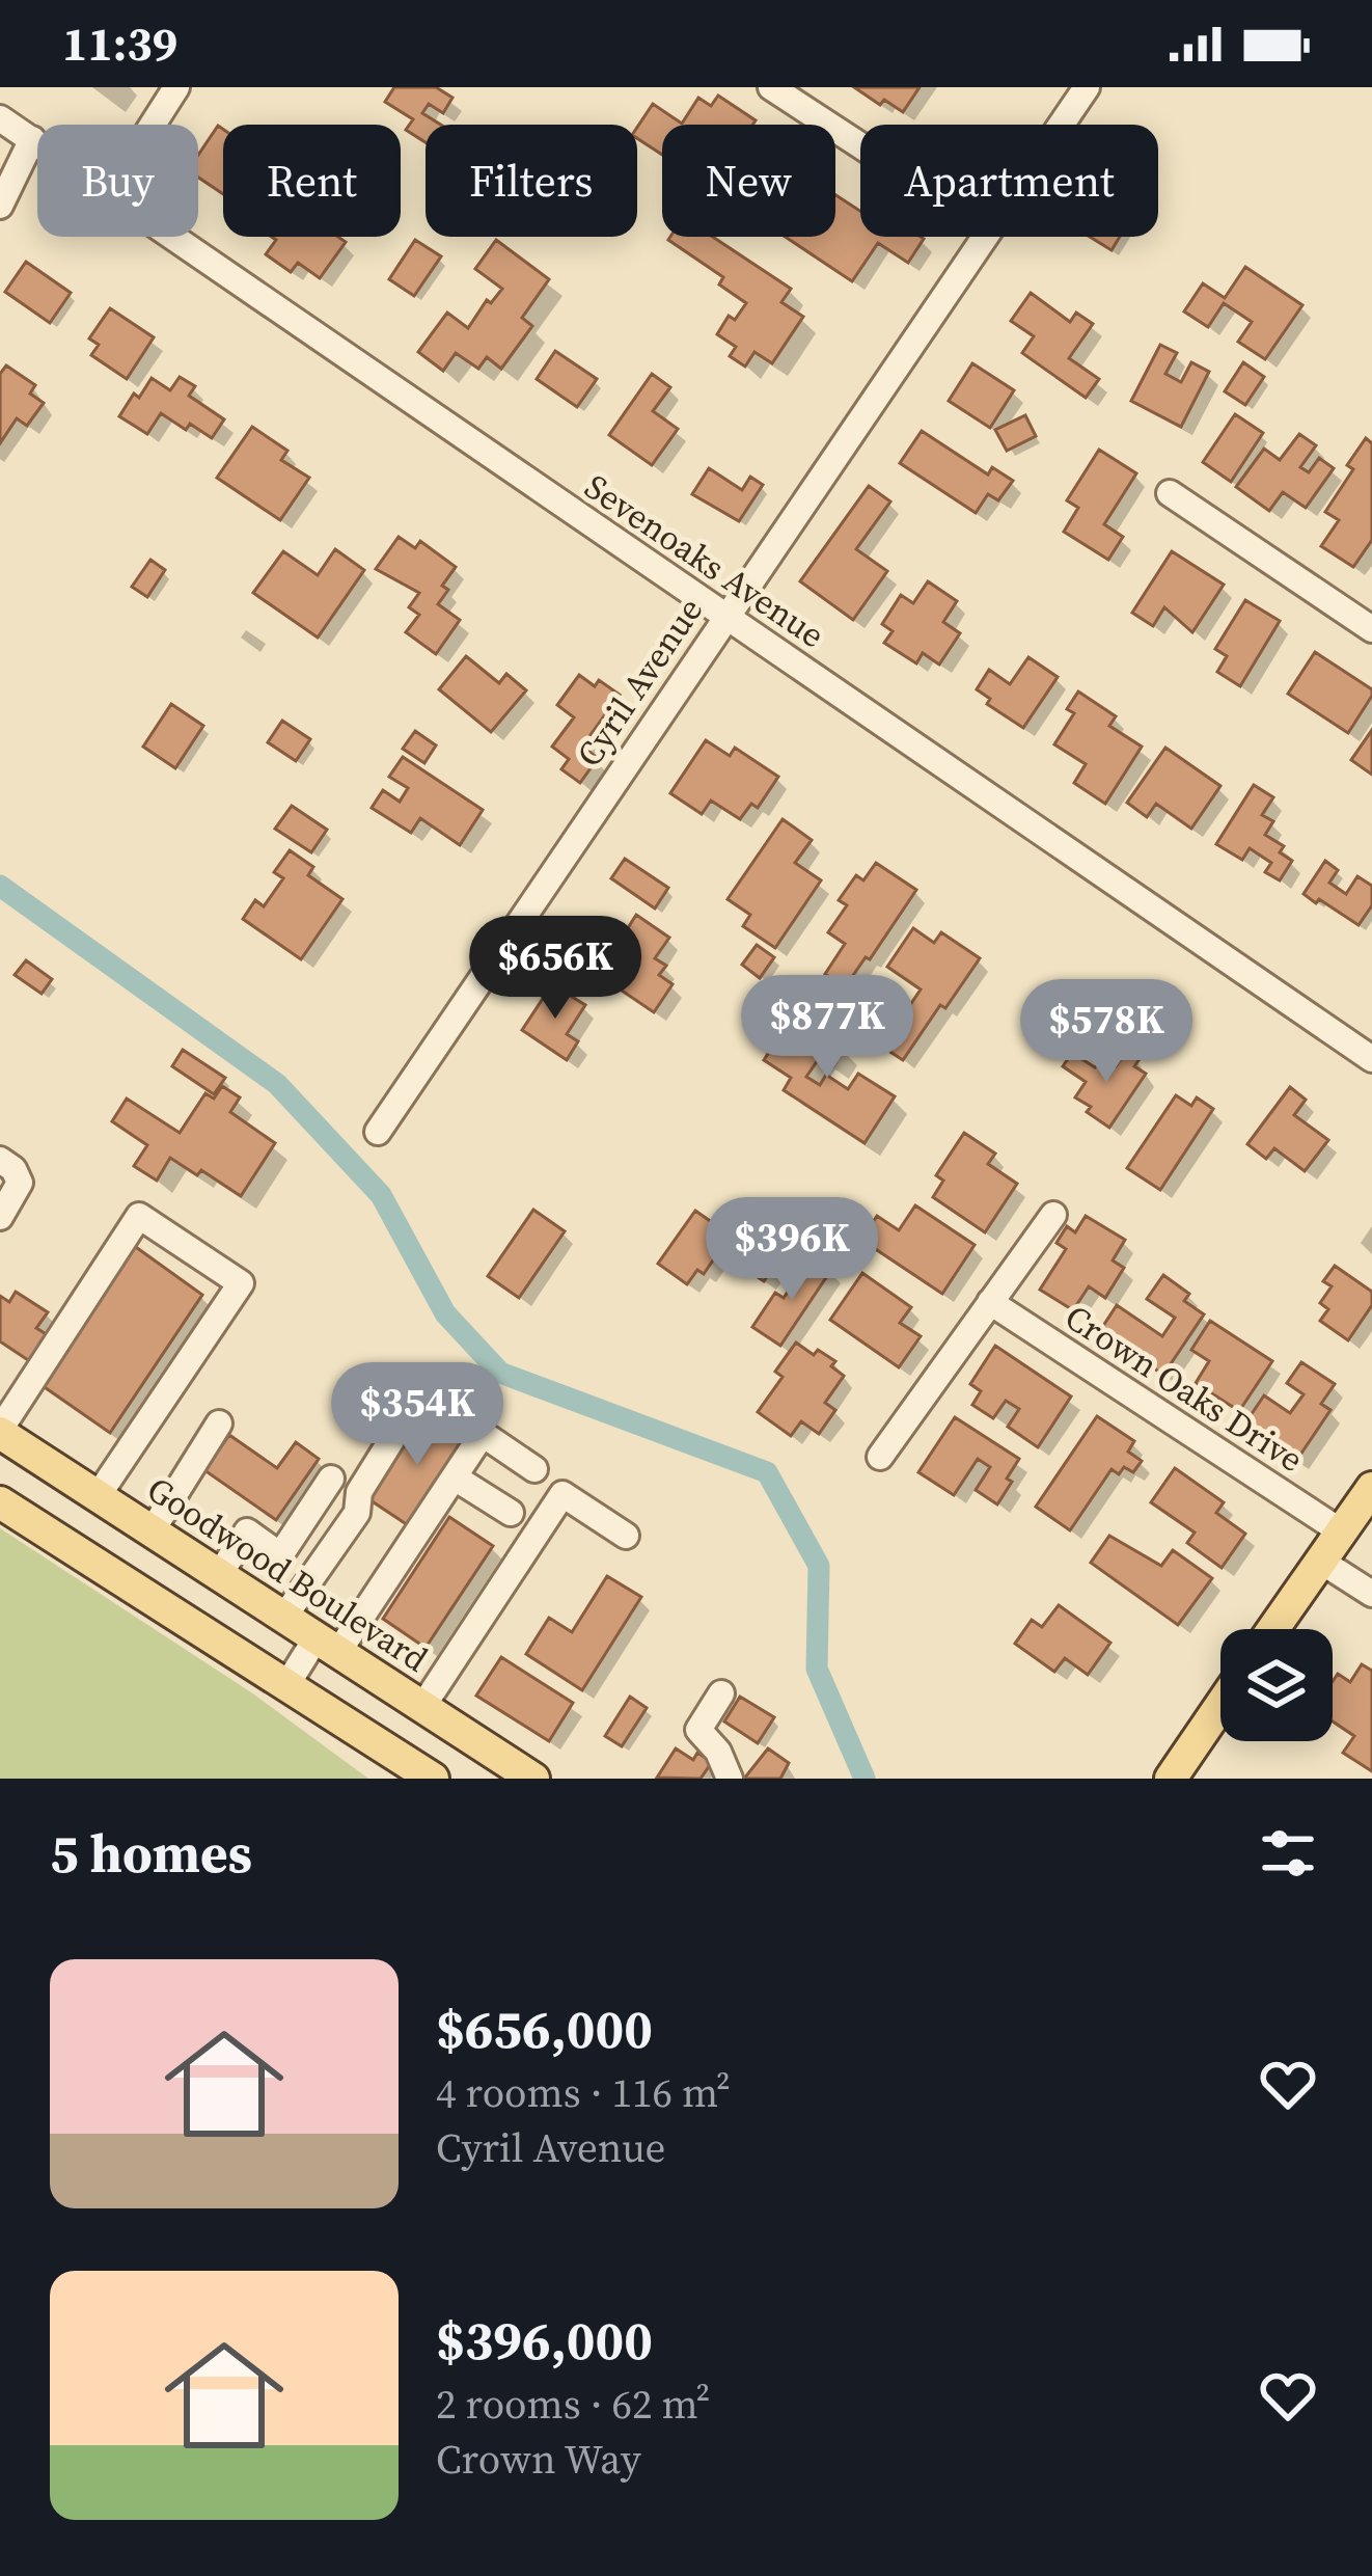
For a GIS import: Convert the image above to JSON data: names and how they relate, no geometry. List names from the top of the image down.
{
  "streets": {
    "main road": ["Goodwood Boulevard"],
    "street": ["Sevenoaks Avenue", "Cyril Avenue", "Crown Oaks Drive"]
  },
  "crossings": [
    ["Sevenoaks Avenue", "Cyril Avenue"]
  ],
  "page": {
    "status": "11:39",
    "chip": [
      "Buy",
      "Rent",
      "Filters",
      "New",
      "Apartment"
    ],
    "price": [
      "$656K",
      "$877K",
      "$578K",
      "$396K",
      "$354K"
    ],
    "heading": "5 homes",
    "list": [
      {
        "name": "$656,000",
        "note": "4 rooms · 116 m² · Cyril Avenue"
      },
      {
        "name": "$396,000",
        "note": "2 rooms · 62 m² · Crown Way"
      }
    ]
  }
}
